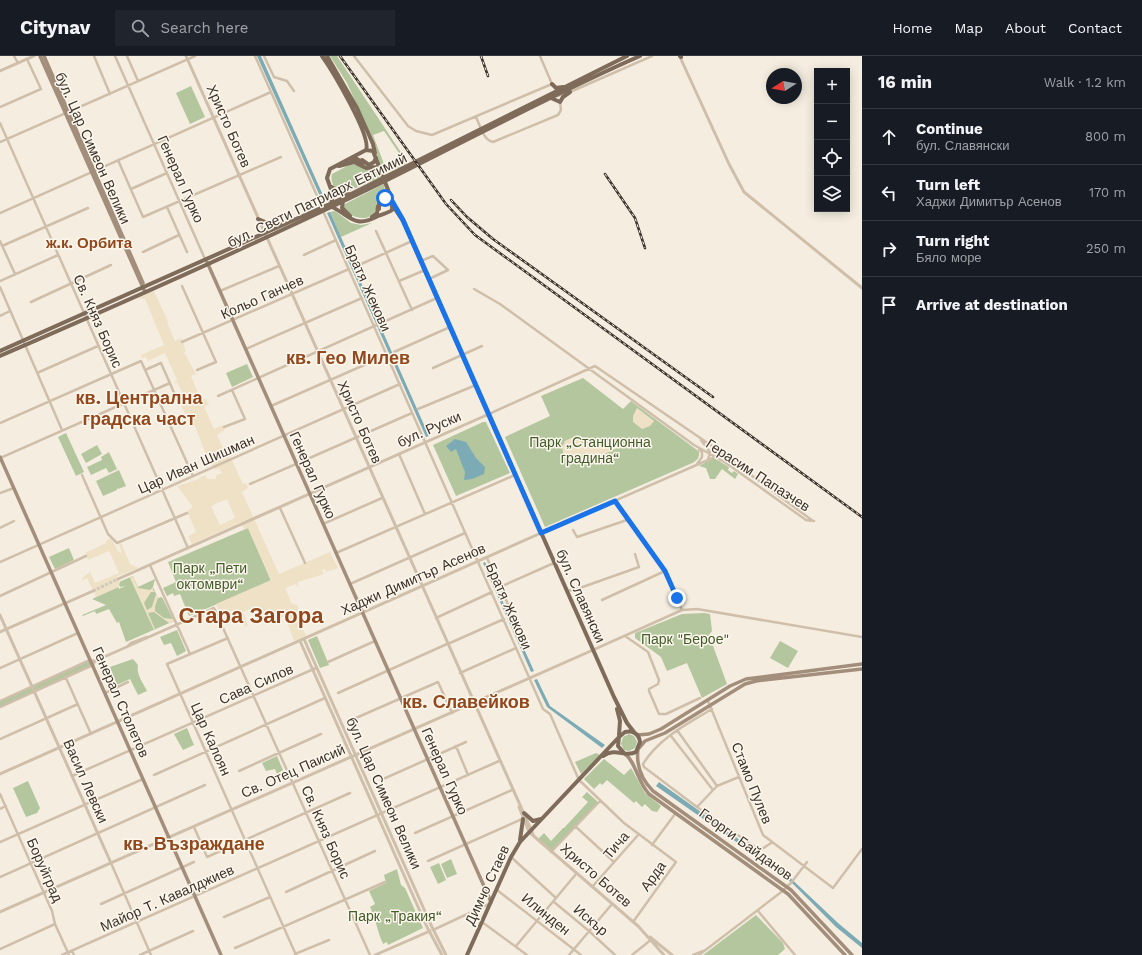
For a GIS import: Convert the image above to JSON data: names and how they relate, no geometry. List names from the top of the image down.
{
  "streets": {
    "main road": [
      "бул. Цар Симеон Велики",
      "Генерал Гурко",
      "бул. Свети Патриарх Евтимий",
      "бул. Славянски",
      "Генерал Столетов",
      "Георги Байданов",
      "Димчо Стаев"
    ],
    "street": [
      "Христо Ботев",
      "Братя Жекови",
      "Кольо Ганчев",
      "Св. Княз Борис",
      "бул. Руски",
      "Цар Иван Шишман",
      "Герасим Папазчев",
      "Хаджи Димитър Асенов",
      "Сава Силов",
      "Цар Калоян",
      "Св. Отец Паисий",
      "Васил Левски",
      "Стамо Пулев",
      "Тича",
      "Боруйград",
      "Арда",
      "Майор Т. Кавалджиев",
      "Илинден",
      "Искър"
    ]
  },
  "crossings": [
    ["Христо Ботев", "бул. Свети Патриарх Евтимий"],
    ["Христо Ботев", "Кольо Ганчев"],
    ["Христо Ботев", "бул. Руски"],
    ["Христо Ботев", "Цар Иван Шишман"],
    ["Христо Ботев", "Хаджи Димитър Асенов"],
    ["Христо Ботев", "Св. Отец Паисий"],
    ["Христо Ботев", "Тича"],
    ["Христо Ботев", "Арда"],
    ["Христо Ботев", "Димчо Стаев"],
    ["Христо Ботев", "Майор Т. Кавалджиев"],
    ["бул. Цар Симеон Велики", "бул. Свети Патриарх Евтимий"],
    ["бул. Цар Симеон Велики", "Хаджи Димитър Асенов"],
    ["бул. Цар Симеон Велики", "Сава Силов"],
    ["бул. Цар Симеон Велики", "Св. Отец Паисий"],
    ["бул. Цар Симеон Велики", "Майор Т. Кавалджиев"],
    ["Генерал Гурко", "бул. Свети Патриарх Евтимий"],
    ["Генерал Гурко", "Кольо Ганчев"],
    ["Генерал Гурко", "бул. Руски"],
    ["Генерал Гурко", "Цар Иван Шишман"],
    ["Генерал Гурко", "Хаджи Димитър Асенов"],
    ["Генерал Гурко", "Св. Отец Паисий"],
    ["Генерал Гурко", "Димчо Стаев"],
    ["Генерал Гурко", "Майор Т. Кавалджиев"],
    ["бул. Свети Патриарх Евтимий", "Братя Жекови"],
    ["бул. Свети Патриарх Евтимий", "Св. Княз Борис"],
    ["Братя Жекови", "Кольо Ганчев"],
    ["Братя Жекови", "бул. Руски"],
    ["Братя Жекови", "Цар Иван Шишман"],
    ["Братя Жекови", "Хаджи Димитър Асенов"],
    ["Братя Жекови", "Св. Отец Паисий"],
    ["Братя Жекови", "Тича"],
    ["Братя Жекови", "Арда"],
    ["Братя Жекови", "Димчо Стаев"],
    ["Св. Княз Борис", "бул. Руски"],
    ["Св. Княз Борис", "Цар Иван Шишман"],
    ["Св. Княз Борис", "Хаджи Димитър Асенов"],
    ["Св. Княз Борис", "Сава Силов"],
    ["Св. Княз Борис", "Св. Отец Паисий"],
    ["Св. Княз Борис", "Майор Т. Кавалджиев"],
    ["бул. Руски", "Герасим Папазчев"],
    ["бул. Руски", "бул. Славянски"],
    ["Цар Иван Шишман", "Генерал Столетов"],
    ["Герасим Папазчев", "Хаджи Димитър Асенов"],
    ["Хаджи Димитър Асенов", "бул. Славянски"],
    ["Хаджи Димитър Асенов", "Генерал Столетов"],
    ["Хаджи Димитър Асенов", "Цар Калоян"],
    ["Хаджи Димитър Асенов", "Васил Левски"],
    ["бул. Славянски", "Св. Отец Паисий"],
    ["бул. Славянски", "Георги Байданов"],
    ["бул. Славянски", "Димчо Стаев"],
    ["Сава Силов", "Генерал Столетов"],
    ["Сава Силов", "Цар Калоян"],
    ["Сава Силов", "Васил Левски"],
    ["Генерал Столетов", "Св. Отец Паисий"],
    ["Генерал Столетов", "Майор Т. Кавалджиев"],
    ["Цар Калоян", "Св. Отец Паисий"],
    ["Цар Калоян", "Майор Т. Кавалджиев"],
    ["Св. Отец Паисий", "Васил Левски"],
    ["Св. Отец Паисий", "Боруйград"],
    ["Васил Левски", "Майор Т. Кавалджиев"],
    ["Стамо Пулев", "Георги Байданов"],
    ["Георги Байданов", "Димчо Стаев"],
    ["Боруйград", "Майор Т. Кавалджиев"],
    ["Димчо Стаев", "Илинден"],
    ["Димчо Стаев", "Искър"]
  ],
  "districts": [
    "ж.к. Орбита",
    "кв. Гео Милев",
    "кв. Централна градска част",
    "Стара Загора",
    "кв. Славейков",
    "кв. Възраждане"
  ],
  "parks": [
    "Парк „Станционна градина“",
    "Парк „Пети октомври“",
    "Парк \"Берое\"",
    "Парк „Тракия“"
  ],
  "north": "left",
  "page": {
    "header": "Citynav",
    "search": "Search here",
    "nav": [
      "Home",
      "Map",
      "About",
      "Contact"
    ],
    "heading": ["16 min", "Walk · 1.2 km"],
    "map_buttons": ["+", "−"],
    "list": [
      ["Continue", "бул. Славянски", "800 m"],
      ["Turn left", "Хаджи Димитър Асенов", "170 m"],
      ["Turn right", "Бяло море", "250 m"],
      "Arrive at destination"
    ]
  }
}
